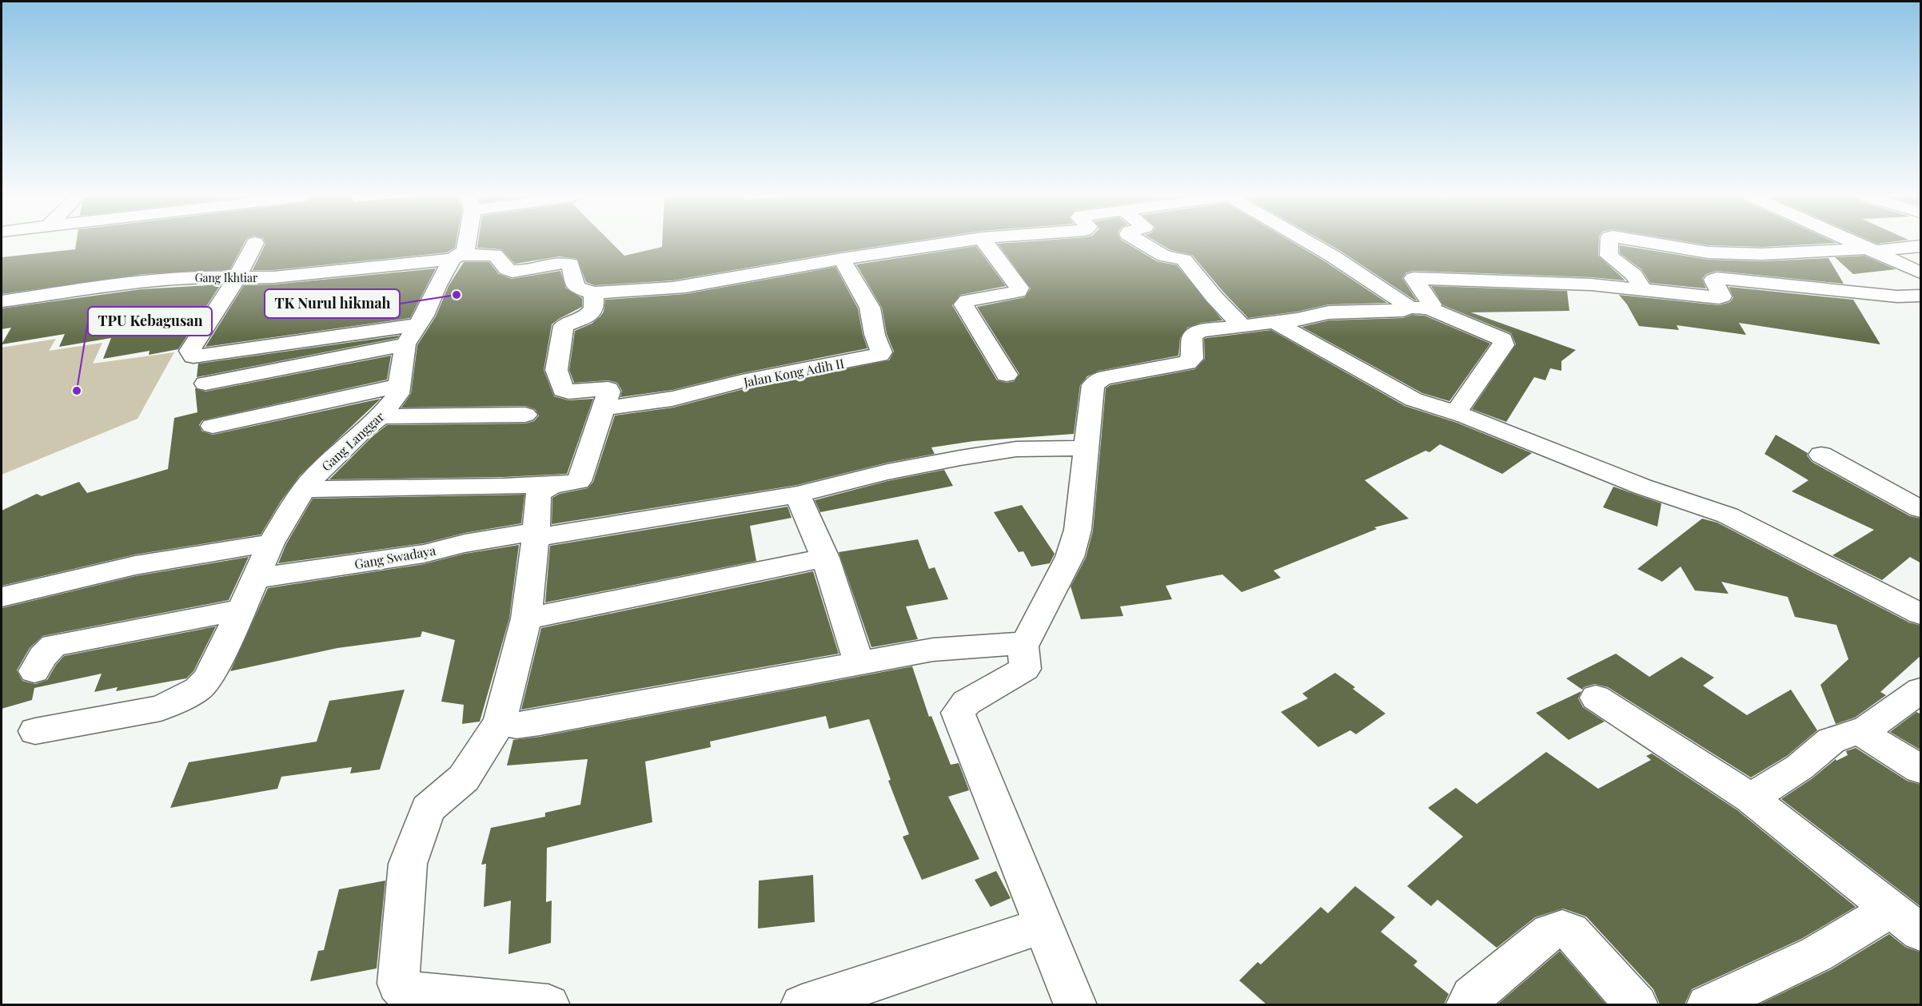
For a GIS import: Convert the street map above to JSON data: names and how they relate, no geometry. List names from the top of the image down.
{
  "streets": {
    "street": [
      "Gang Ikhtiar",
      "Jalan Kong Adih II",
      "Gang Langgar",
      "Gang Swadaya"
    ]
  },
  "crossings": [
    ["Gang Ikhtiar", "Gang Langgar"],
    ["Gang Langgar", "Gang Swadaya"]
  ],
  "places": ["TK Nurul hikmah", "TPU Kebagusan"]
}
